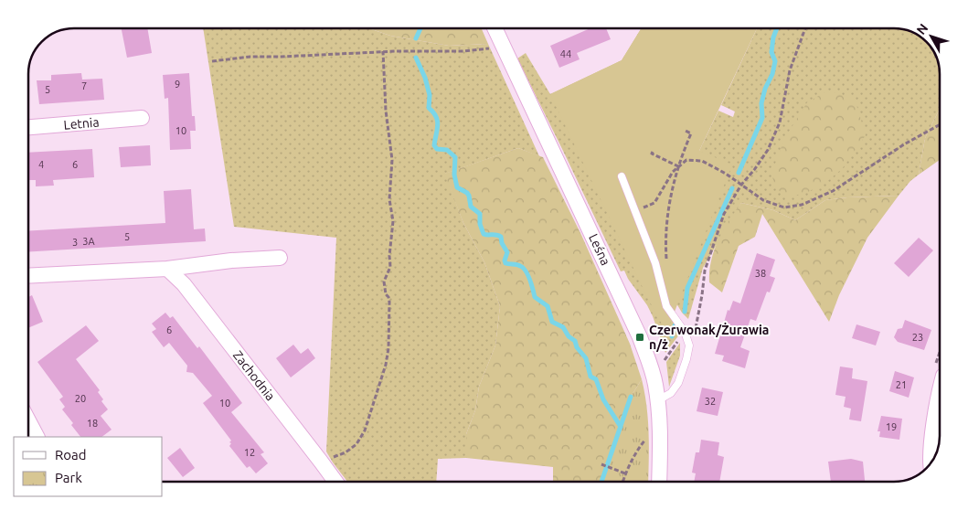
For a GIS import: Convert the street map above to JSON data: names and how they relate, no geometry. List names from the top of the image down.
{
  "streets": {
    "street": ["Letnia", "Leśna", "Zachodnia"]
  },
  "places": {
    "transit": ["Czerwonak/Żurawia n/ż"]
  },
  "house_numbers": [
    "44",
    "9",
    "7",
    "5",
    "10",
    "4",
    "6",
    "5",
    "3A",
    "3",
    "38",
    "6",
    "23",
    "21",
    "20",
    "32",
    "10",
    "18",
    "19",
    "12"
  ],
  "legend": ["Road", "Park"],
  "north": "top left"
}
